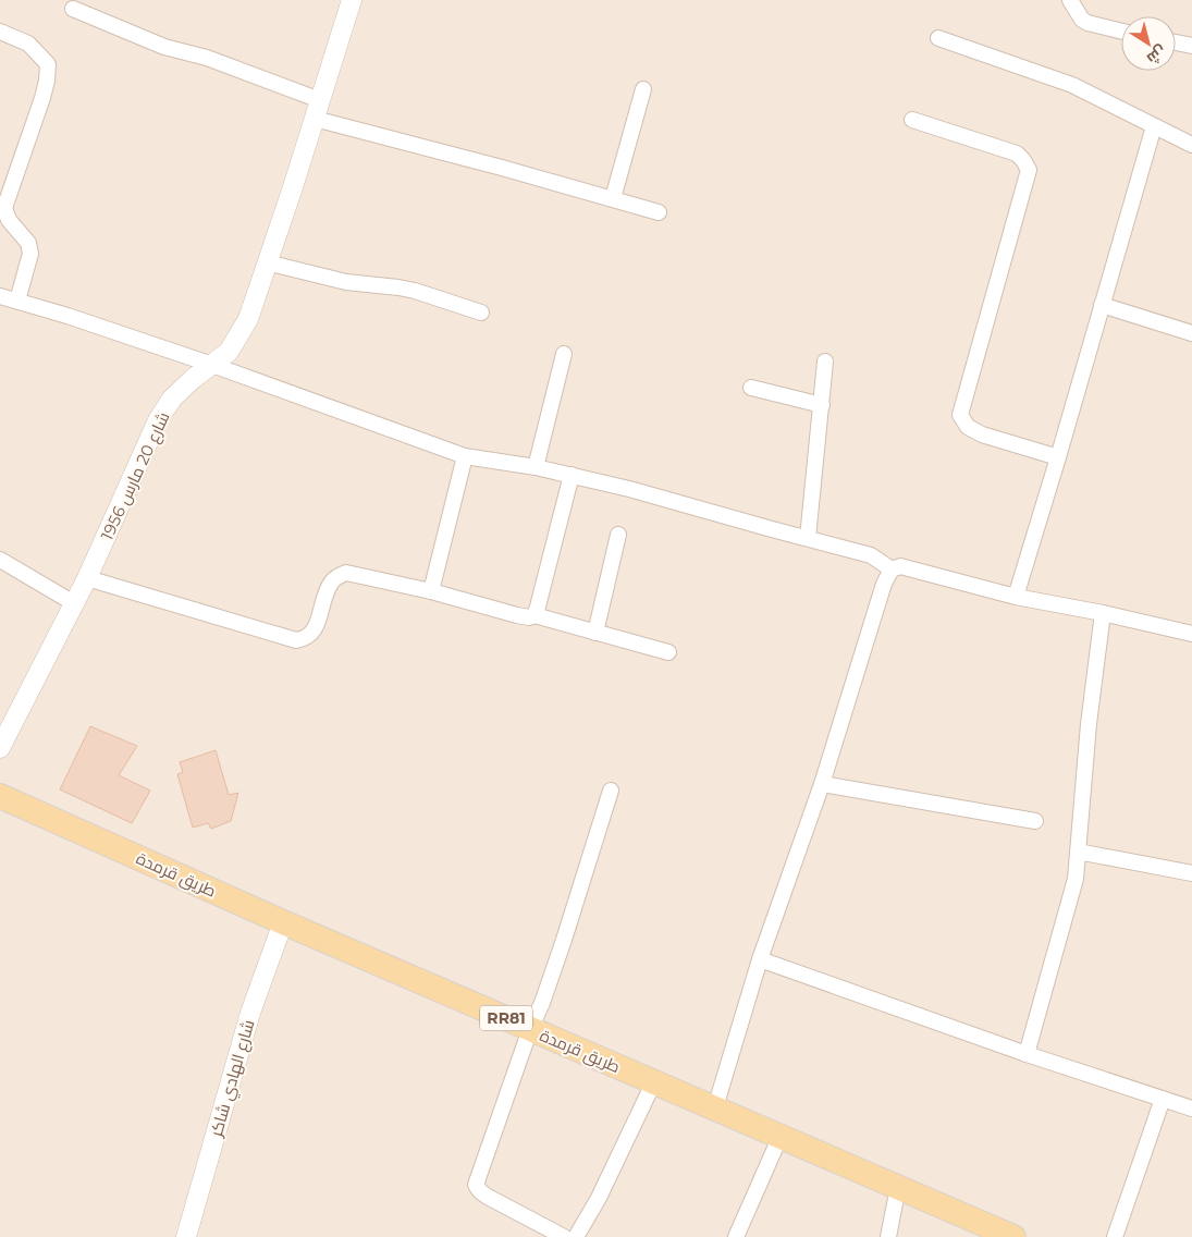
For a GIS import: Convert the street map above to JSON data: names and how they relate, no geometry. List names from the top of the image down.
{
  "streets": {
    "main road": ["طريق قرمدة", "RR81"],
    "street": ["شارع 20 مارس 1956", "شارع الهادي شاكر"]
  },
  "crossings": [
    ["طريق قرمدة", "شارع الهادي شاكر"]
  ],
  "north": "bottom right"
}
